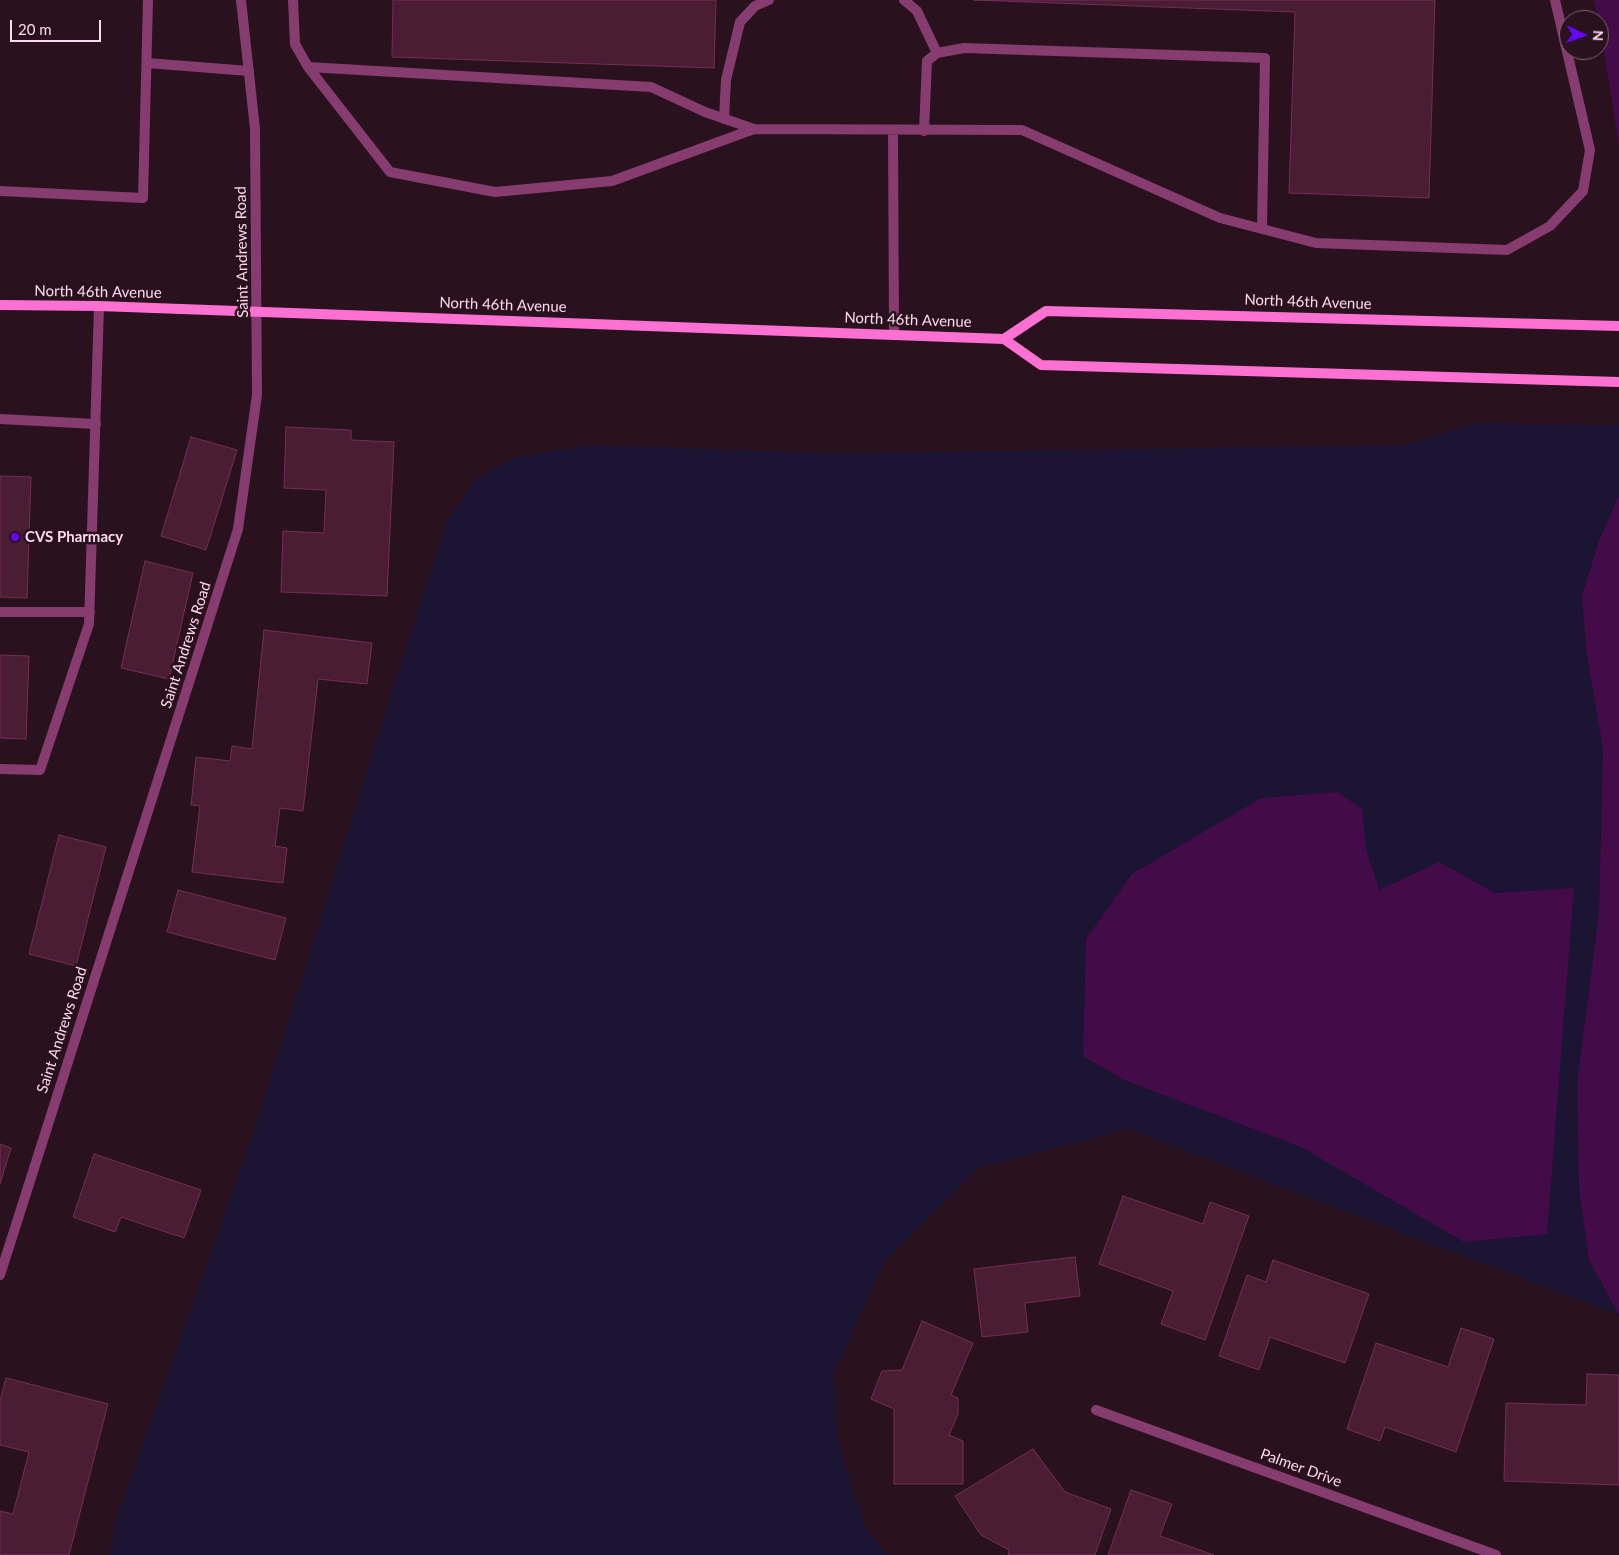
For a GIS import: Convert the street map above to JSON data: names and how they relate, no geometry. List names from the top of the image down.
{
  "streets": {
    "street": ["Saint Andrews Road", "North 46th Avenue", "Palmer Drive"]
  },
  "crossings": [
    ["Saint Andrews Road", "North 46th Avenue"]
  ],
  "places": ["CVS Pharmacy"],
  "scale_bar": "20 m",
  "north": "right"
}
